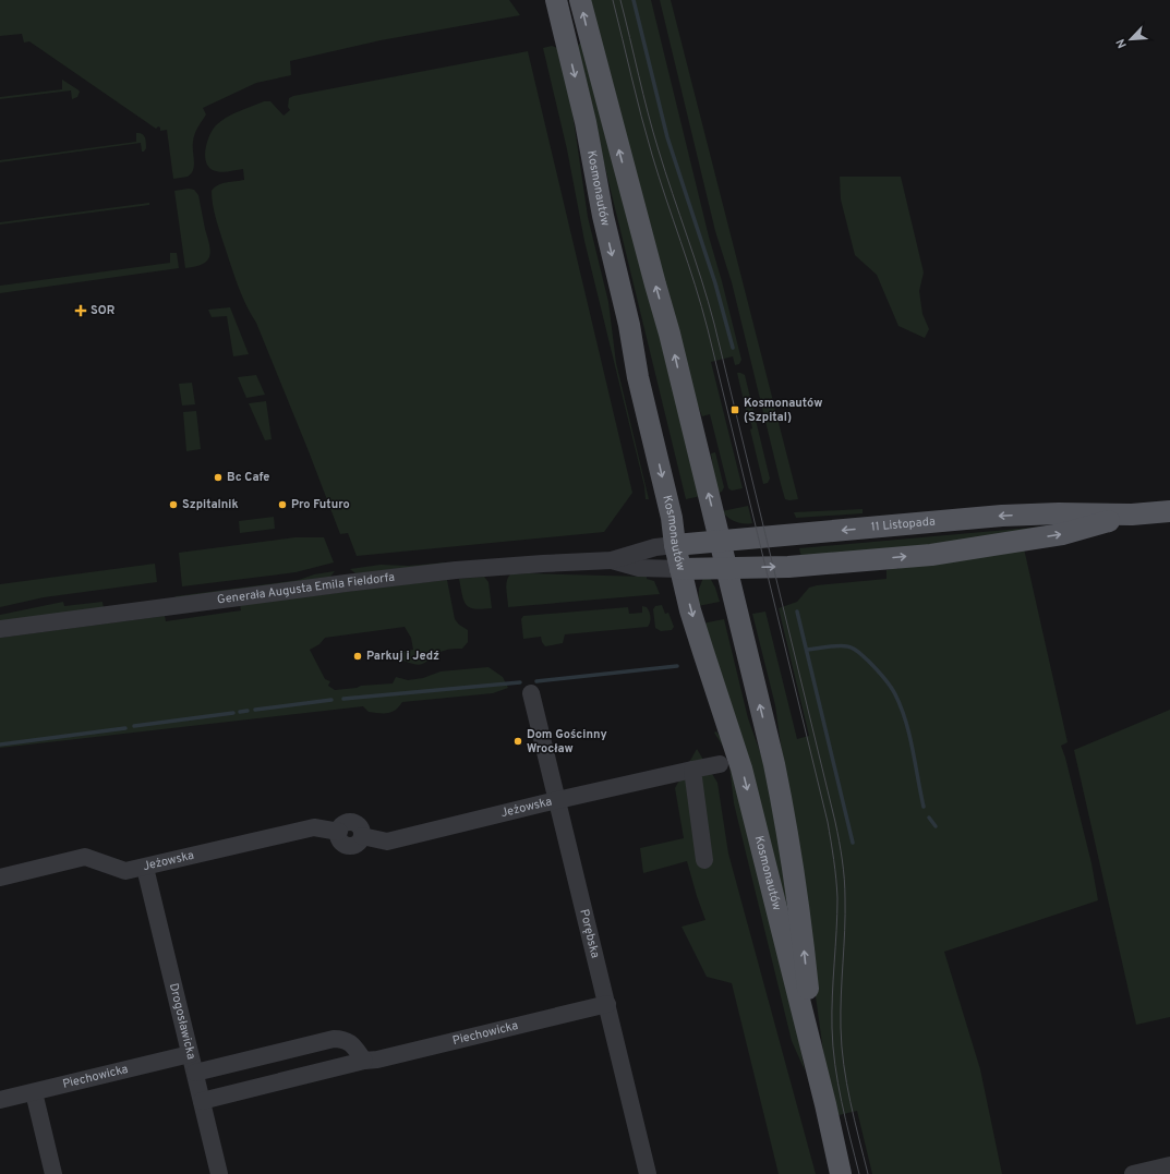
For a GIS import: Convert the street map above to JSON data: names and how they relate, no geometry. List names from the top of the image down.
{
  "streets": {
    "main road": ["Kosmonautów", "11 Listopada"],
    "street": [
      "Generała Augusta Emila Fieldorfa",
      "Jeżowska",
      "Porębska",
      "Drogosławicka",
      "Piechowicka"
    ]
  },
  "crossings": [
    ["Kosmonautów", "11 Listopada"],
    ["Kosmonautów", "Generała Augusta Emila Fieldorfa"],
    ["11 Listopada", "Generała Augusta Emila Fieldorfa"],
    ["Jeżowska", "Porębska"],
    ["Jeżowska", "Drogosławicka"],
    ["Porębska", "Piechowicka"],
    ["Drogosławicka", "Piechowicka"]
  ],
  "places": {
    "health": ["SOR"],
    "transit": ["Kosmonautów (Szpital)"],
    "other": [
      "Bc Cafe",
      "Szpitalnik",
      "Pro Futuro",
      "Parkuj i Jedź",
      "Dom Gościnny Wrocław"
    ]
  },
  "north": "bottom left"
}
